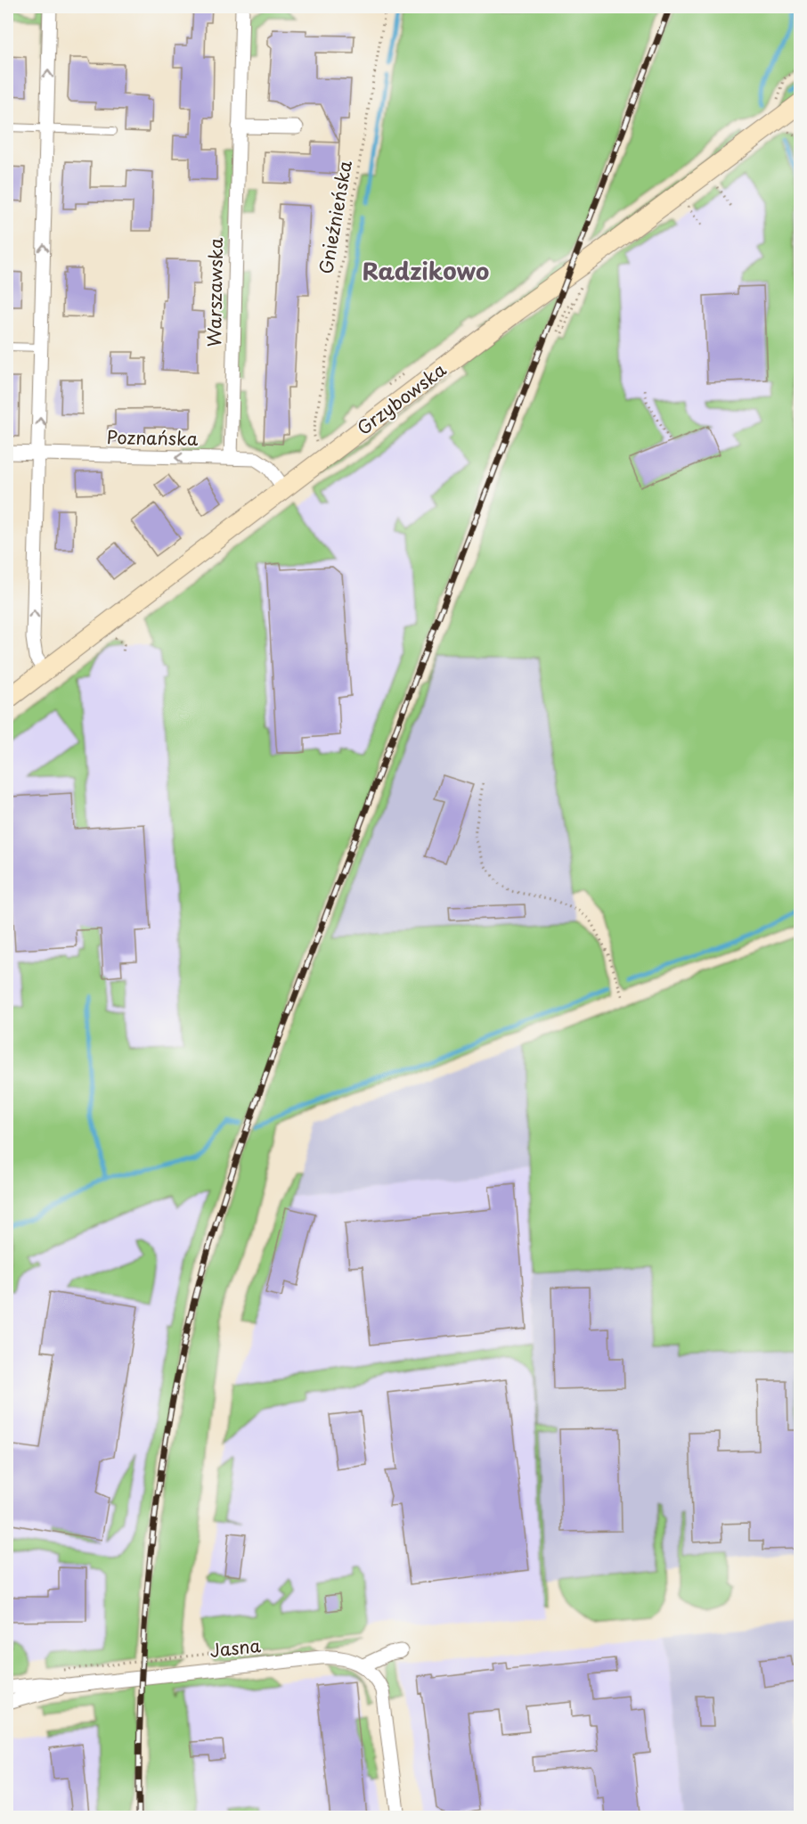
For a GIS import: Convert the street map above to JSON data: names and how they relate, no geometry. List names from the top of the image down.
{
  "streets": {
    "street": [
      "Warszawska",
      "Grzybowska",
      "Poznańska",
      "Jasna"
    ],
    "path": ["Gnieźnieńska"]
  },
  "crossings": [
    ["Warszawska", "Poznańska"],
    ["Grzybowska", "Poznańska"]
  ],
  "one_way": ["Poznańska"],
  "districts": ["Radzikowo"]
}
